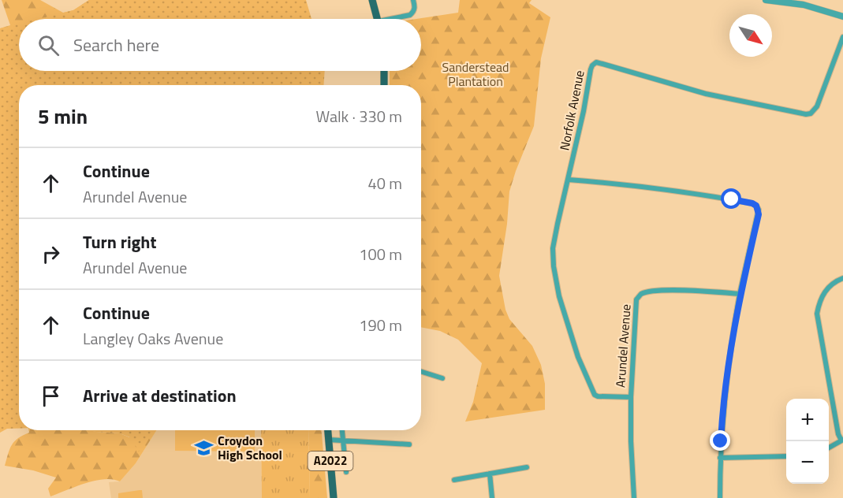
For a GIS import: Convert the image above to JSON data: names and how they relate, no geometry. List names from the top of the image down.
{
  "streets": {
    "main road": ["A2022"],
    "street": ["Norfolk Avenue", "Arundel Avenue"]
  },
  "crossings": [
    ["Norfolk Avenue", "Arundel Avenue"]
  ],
  "parks": ["Sanderstead Plantation"],
  "places": {
    "school or university": ["Croydon High School"]
  },
  "north": "bottom right",
  "page": {
    "search": "Search here",
    "heading": ["5 min", "Walk · 330 m"],
    "list": [
      ["Continue", "Arundel Avenue", "40 m"],
      ["Turn right", "Arundel Avenue", "100 m"],
      ["Continue", "Langley Oaks Avenue", "190 m"],
      "Arrive at destination"
    ],
    "map_buttons": ["+", "−"]
  }
}
